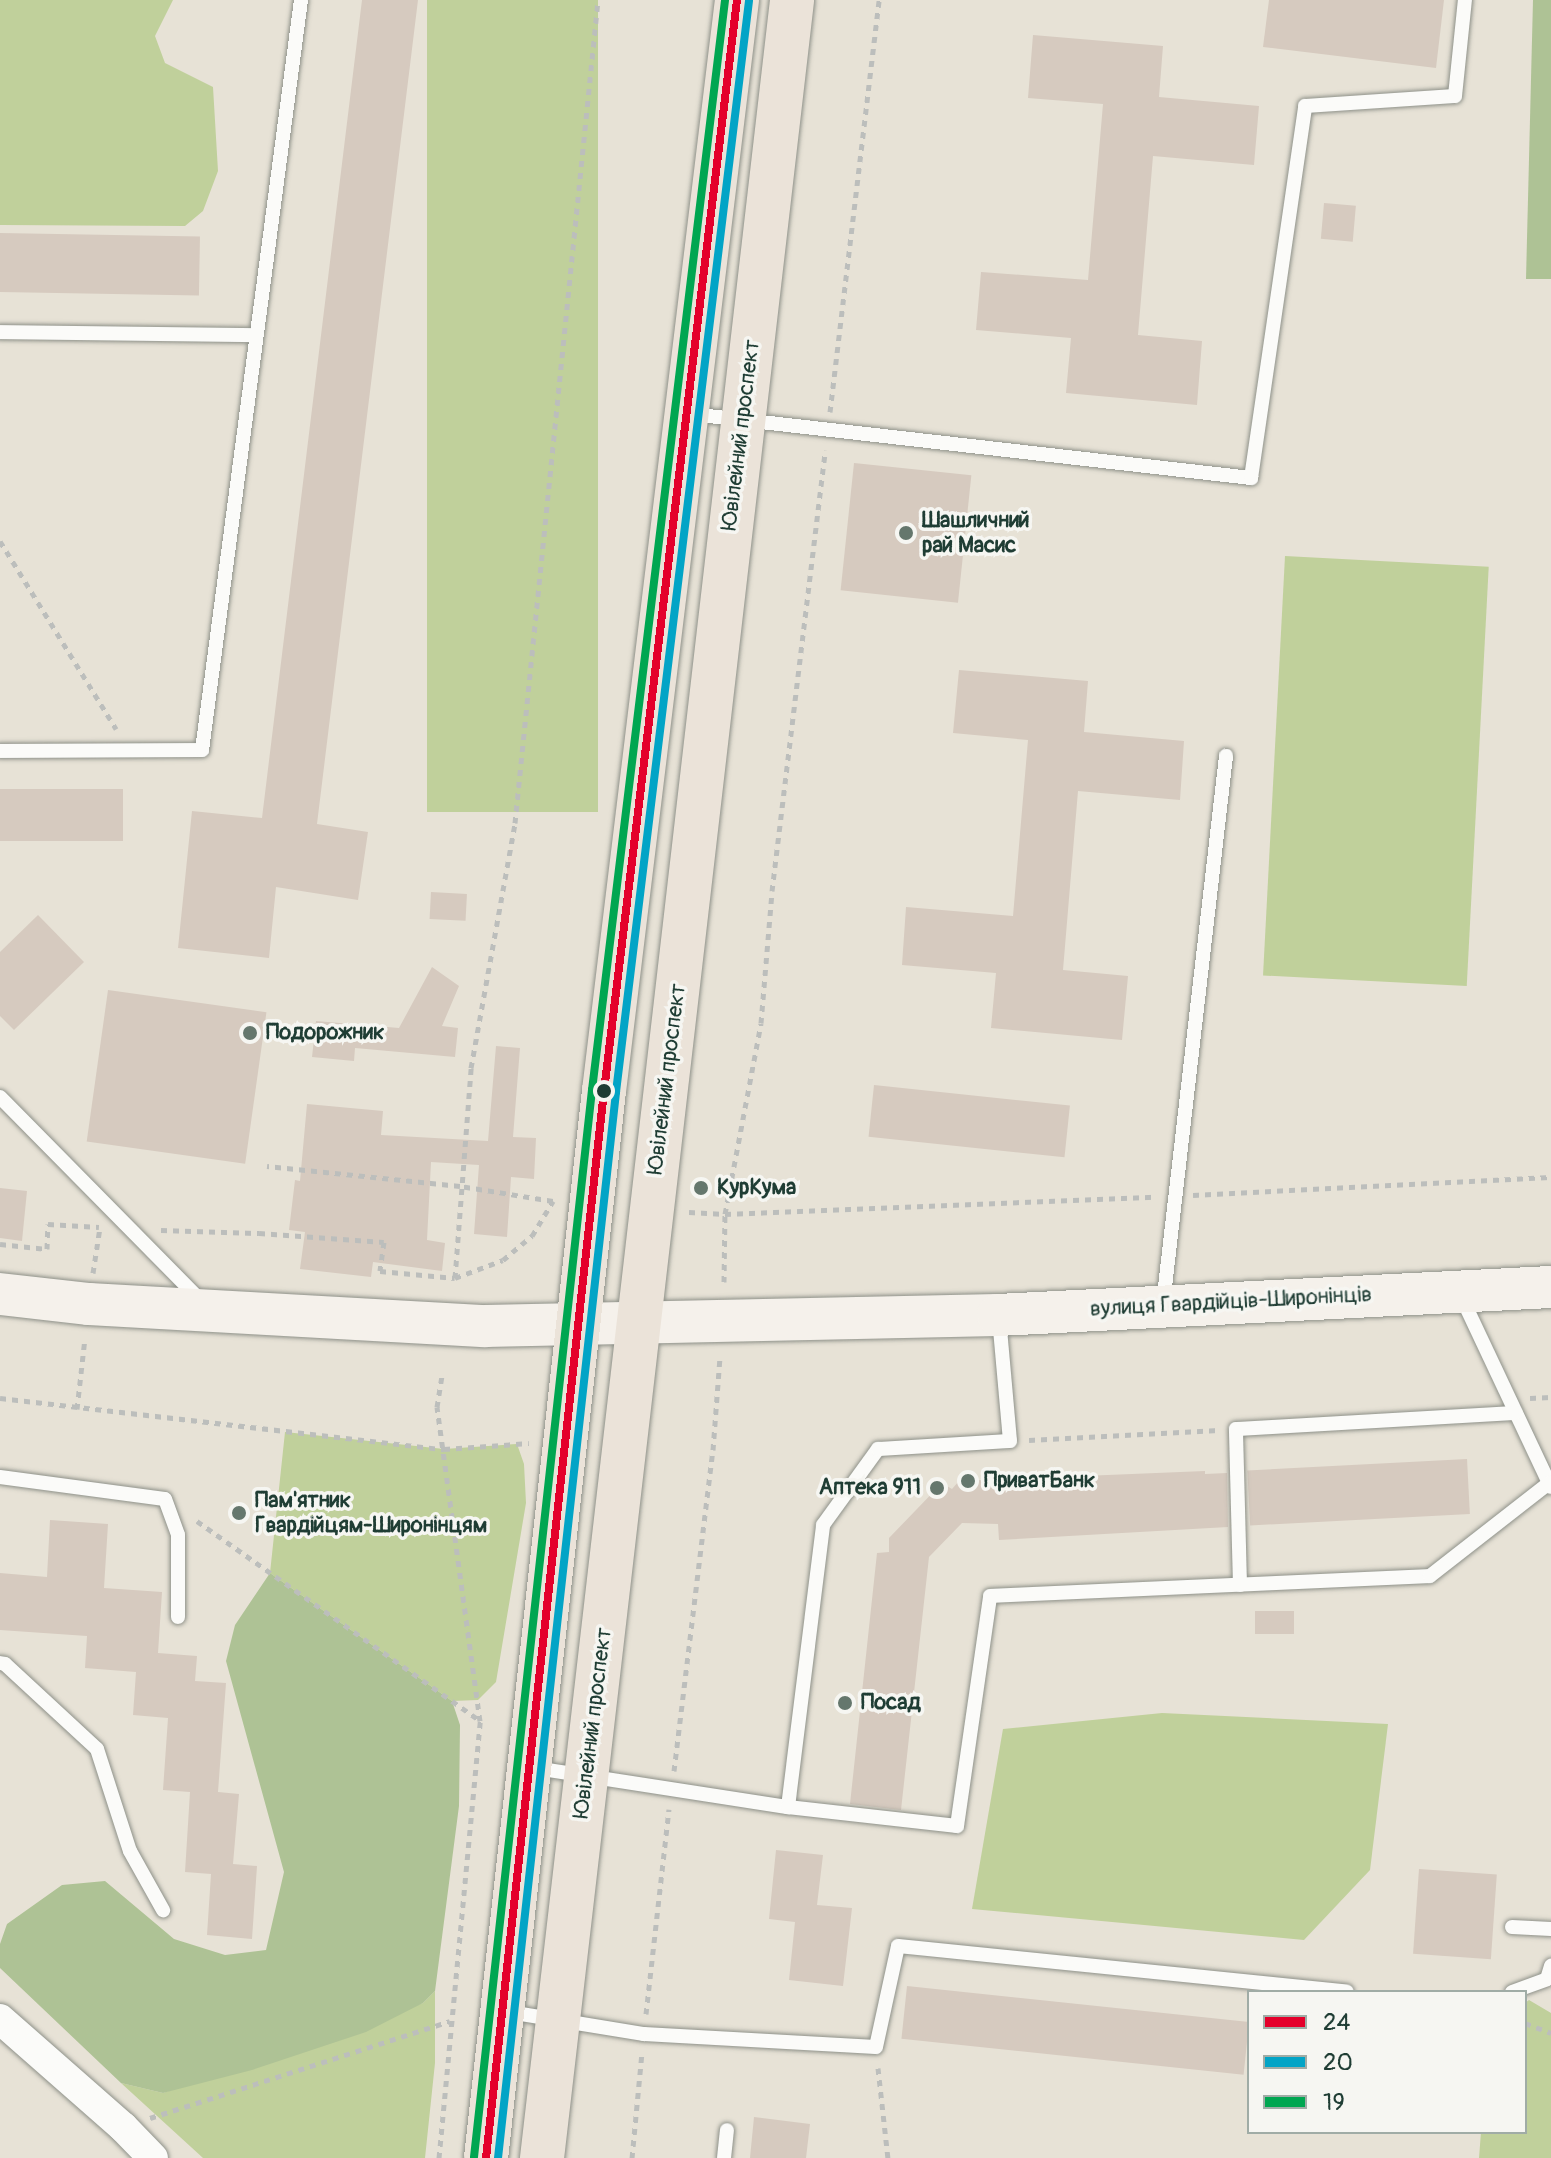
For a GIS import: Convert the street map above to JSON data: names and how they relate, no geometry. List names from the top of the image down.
{
  "streets": {
    "main road": ["Ювілейний проспект", "вулиця Гвардійців-Широнінців"]
  },
  "crossings": [
    ["Ювілейний проспект", "вулиця Гвардійців-Широнінців"]
  ],
  "places": [
    "Шашличний рай Масис",
    "Подорожник",
    "КурКума",
    "ПриватБанк",
    "Аптека 911",
    "Пам'ятник Гвардійцям-Широнінцям",
    "Посад"
  ],
  "lines": ["transit line 24", "transit line 19", "transit line 20"],
  "legend": ["24", "20", "19"]
}
